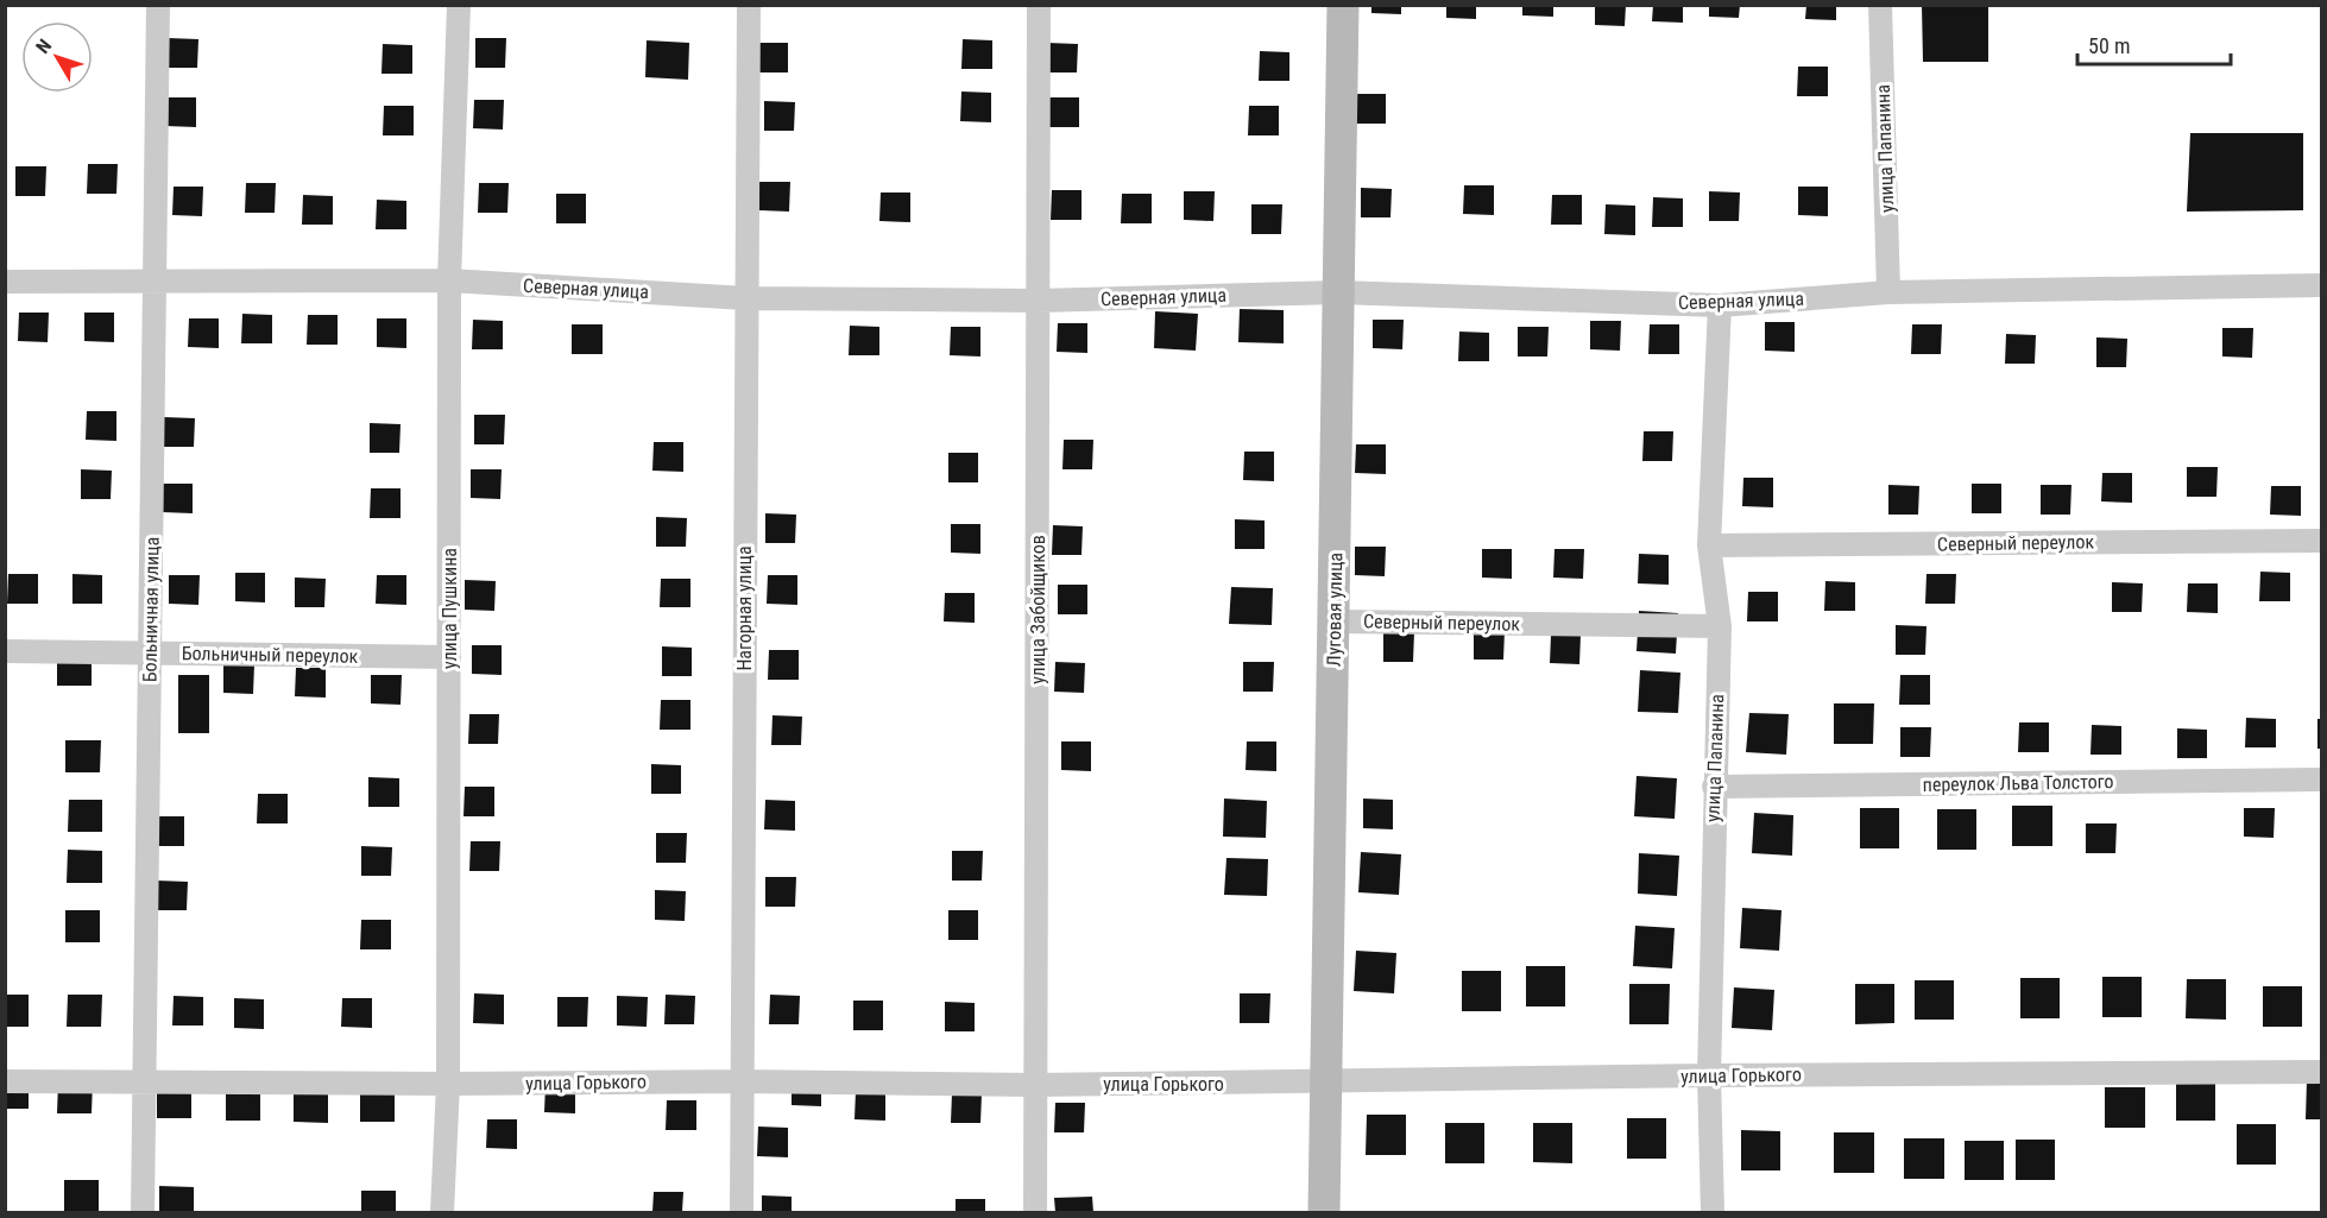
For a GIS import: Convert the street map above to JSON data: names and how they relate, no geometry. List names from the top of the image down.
{
  "streets": {
    "main road": ["Луговая улица"],
    "street": [
      "улица Папанина",
      "Северная улица",
      "Северный переулок",
      "улица Пушкина",
      "Нагорная улица",
      "Больничная улица",
      "улица Забойщиков",
      "Больничный переулок",
      "переулок Льва Толстого",
      "улица Горького"
    ]
  },
  "crossings": [
    ["улица Папанина", "Северная улица"],
    ["улица Папанина", "Северный переулок"],
    ["улица Папанина", "переулок Льва Толстого"],
    ["улица Папанина", "улица Горького"],
    ["Северная улица", "улица Пушкина"],
    ["Северная улица", "Нагорная улица"],
    ["Северная улица", "Больничная улица"],
    ["Северная улица", "улица Забойщиков"],
    ["Северная улица", "Луговая улица"],
    ["Северный переулок", "Луговая улица"],
    ["улица Пушкина", "Больничный переулок"],
    ["улица Пушкина", "улица Горького"],
    ["Нагорная улица", "улица Горького"],
    ["Больничная улица", "Больничный переулок"],
    ["Больничная улица", "улица Горького"],
    ["улица Забойщиков", "улица Горького"],
    ["Луговая улица", "улица Горького"]
  ],
  "scale_bar": "50 m",
  "north": "top left"
}
